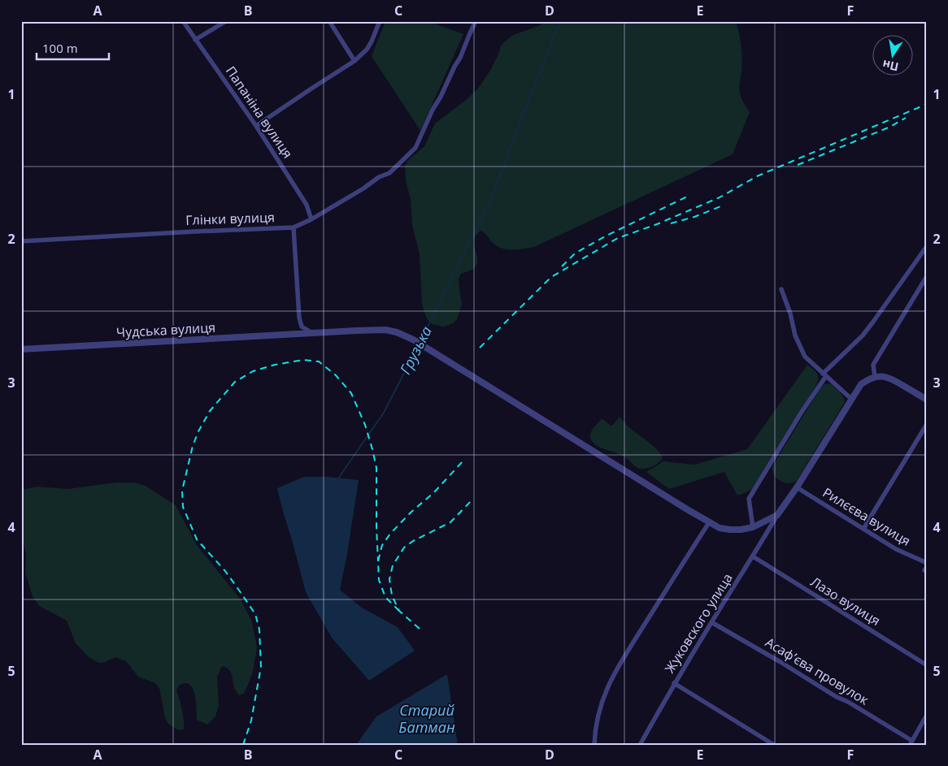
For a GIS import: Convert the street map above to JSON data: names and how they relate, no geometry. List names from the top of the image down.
{
  "streets": {
    "street": [
      "Папаніна вулиця",
      "Глінки вулиця",
      "Чудська вулиця",
      "Рилєєва вулиця",
      "Лазо вулиця",
      "Жуковского улица",
      "Асаф’єва провулок"
    ]
  },
  "crossings": [
    ["Папаніна вулиця", "Глінки вулиця"],
    ["Чудська вулиця", "Жуковского улица"],
    ["Лазо вулиця", "Жуковского улица"],
    ["Жуковского улица", "Асаф’єва провулок"]
  ],
  "water": ["Грузька", "Старий Батман"],
  "scale_bar": "100 m",
  "north": "bottom",
  "grid": {
    "columns": [
      "A",
      "B",
      "C",
      "D",
      "E",
      "F"
    ],
    "rows": [
      "1",
      "2",
      "3",
      "4",
      "5"
    ]
  }
}
